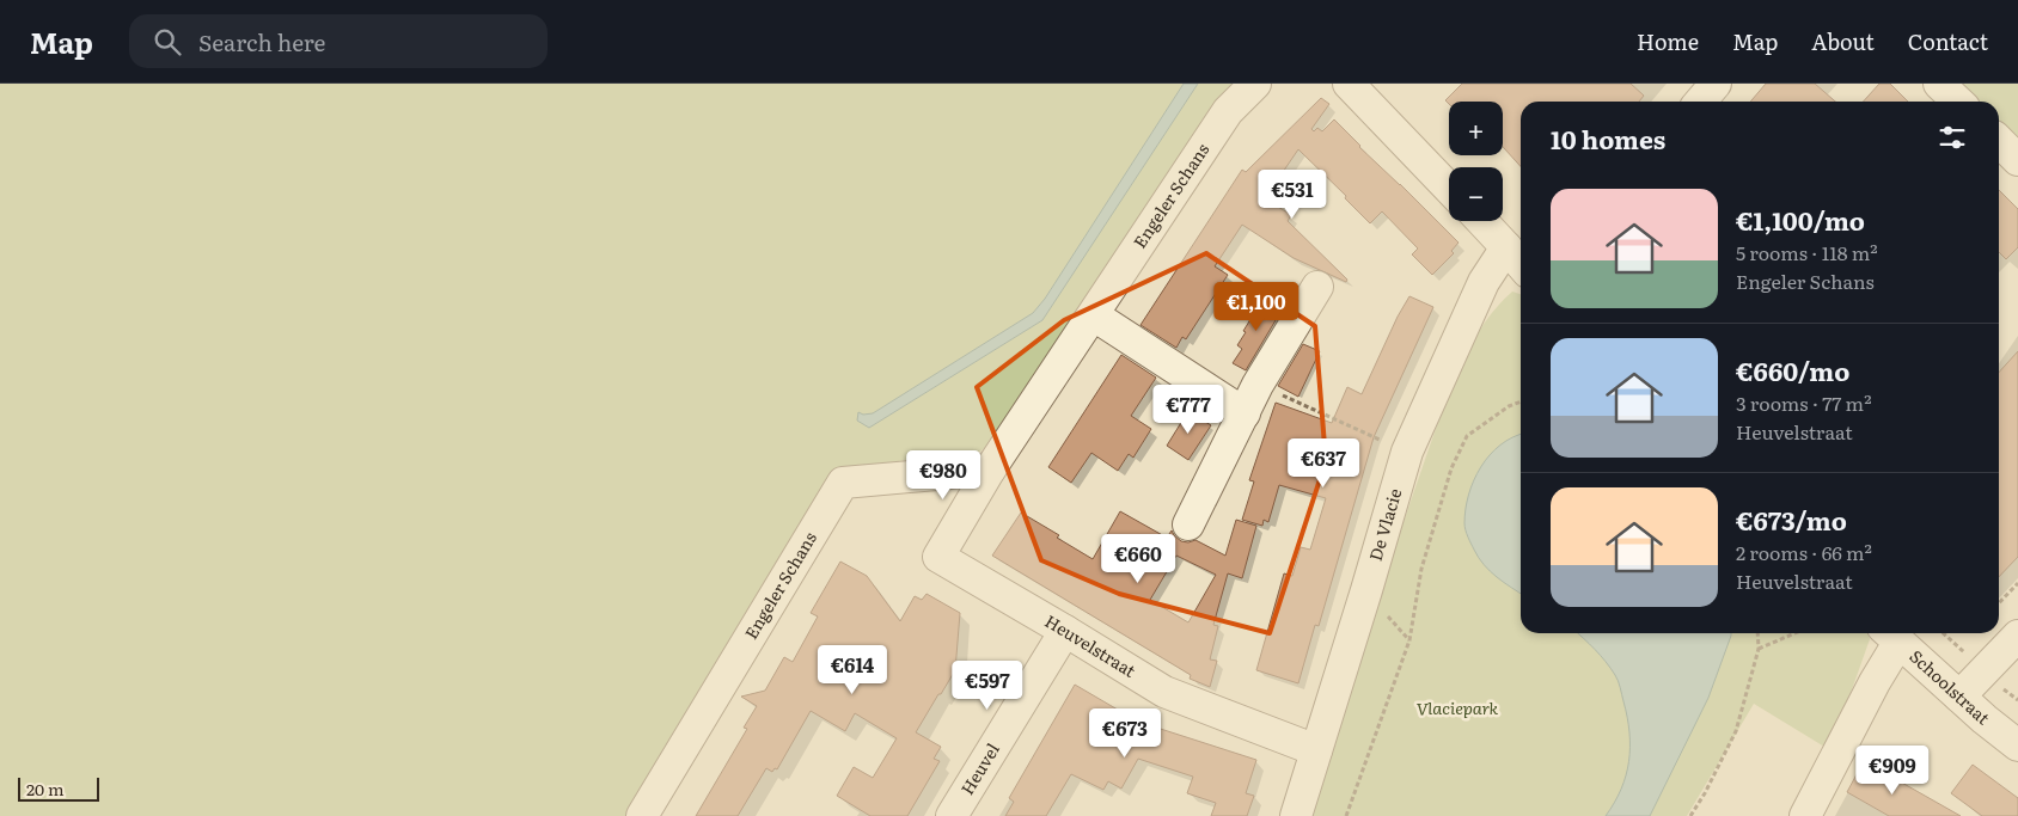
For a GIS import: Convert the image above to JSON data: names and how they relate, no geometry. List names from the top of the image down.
{
  "streets": {
    "street": [
      "Engeler Schans",
      "De Vlacie",
      "Heuvelstraat",
      "Schoolstraat",
      "Heuvel"
    ]
  },
  "crossings": [
    ["Engeler Schans", "Heuvelstraat"],
    ["De Vlacie", "Heuvelstraat"],
    ["Heuvelstraat", "Heuvel"]
  ],
  "parks": ["Vlaciepark"],
  "scale_bar": "20 m",
  "page": {
    "header": "Map",
    "search": "Search here",
    "nav": [
      "Home",
      "Map",
      "About",
      "Contact"
    ],
    "map_buttons": ["+", "−"],
    "heading": "10 homes",
    "price": [
      "€531",
      "€1,100",
      "€777",
      "€637",
      "€980",
      "€660",
      "€614",
      "€597",
      "€673",
      "€909"
    ],
    "list": [
      {
        "name": "€1,100/mo",
        "note": "5 rooms · 118 m² · Engeler Schans"
      },
      {
        "name": "€660/mo",
        "note": "3 rooms · 77 m² · Heuvelstraat"
      },
      {
        "name": "€673/mo",
        "note": "2 rooms · 66 m² · Heuvelstraat"
      }
    ],
    "scale": "20 m"
  }
}
